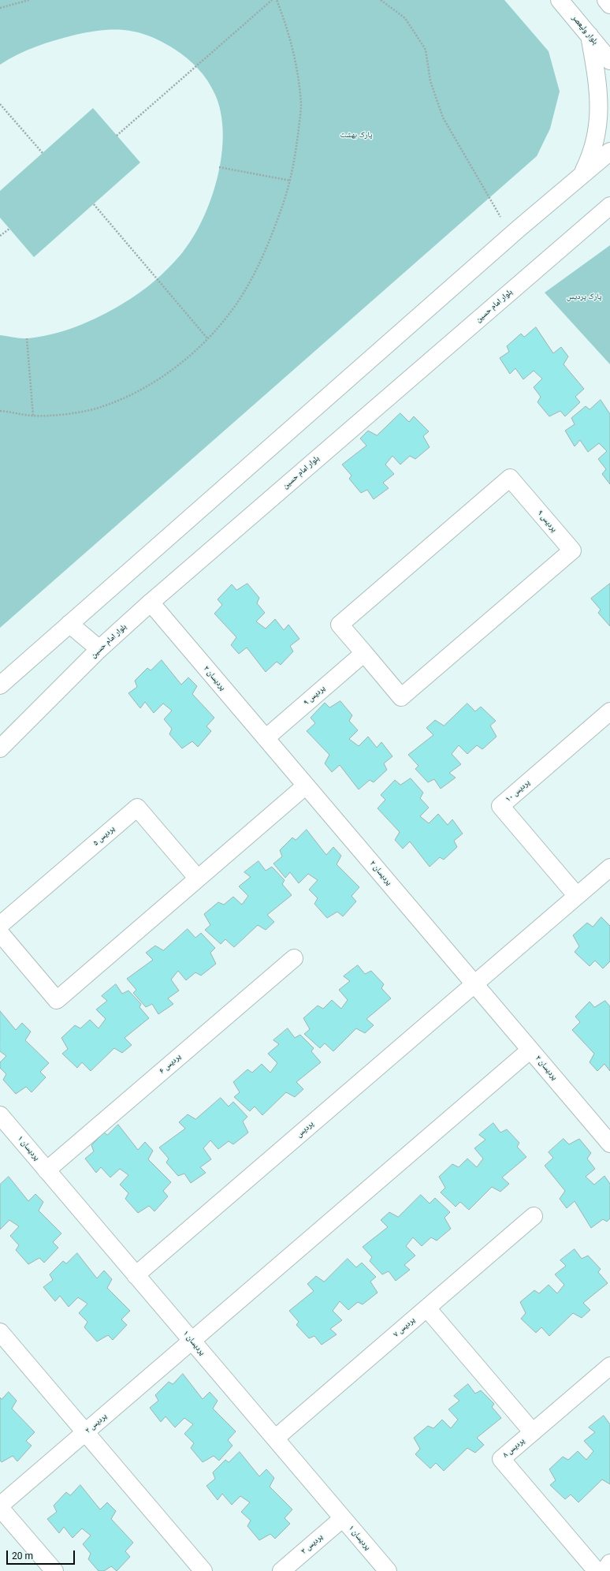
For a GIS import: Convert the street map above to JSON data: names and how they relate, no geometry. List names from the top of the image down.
{
  "streets": {
    "street": [
      "بلوار ولیعصر",
      "بلوار امام حسین",
      "پردیس ۹",
      "پردیسان ۲",
      "پردیس ۱۰",
      "پردیس ۵",
      "پردیس ۶",
      "پردیس",
      "پردیسان ۱",
      "پردیس ۷",
      "پردیس ۲",
      "پردیس ۸",
      "پردیس ۳"
    ]
  },
  "crossings": [
    ["بلوار امام حسین", "پردیسان ۲"],
    ["پردیس ۹", "پردیسان ۲"],
    ["پردیسان ۲", "پردیس"],
    ["پردیسان ۲", "پردیس ۲"],
    ["پردیس ۶", "پردیسان ۱"],
    ["پردیس", "پردیسان ۱"],
    ["پردیسان ۱", "پردیس ۷"],
    ["پردیسان ۱", "پردیس ۲"],
    ["پردیسان ۱", "پردیس ۳"]
  ],
  "parks": ["پارک بهشت", "پارک پردیس"],
  "scale_bar": "20 m"
}
